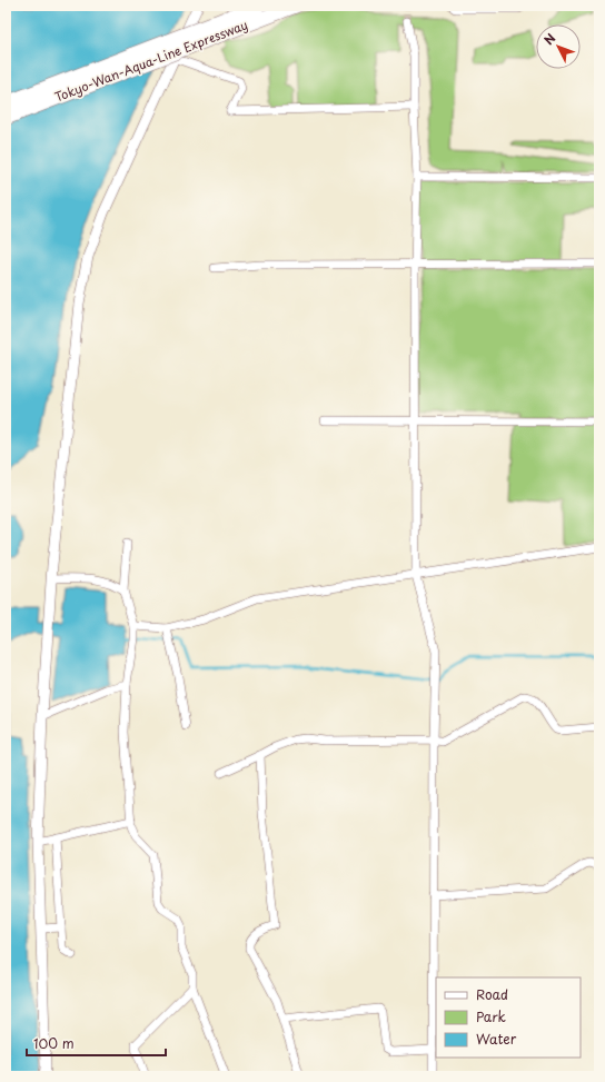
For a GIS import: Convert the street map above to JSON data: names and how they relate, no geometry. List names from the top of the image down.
{
  "streets": {
    "highway": ["Tokyo-Wan-Aqua-Line Expressway"]
  },
  "legend": ["Road", "Park", "Water"],
  "scale_bar": "100 m",
  "north": "top left"
}
